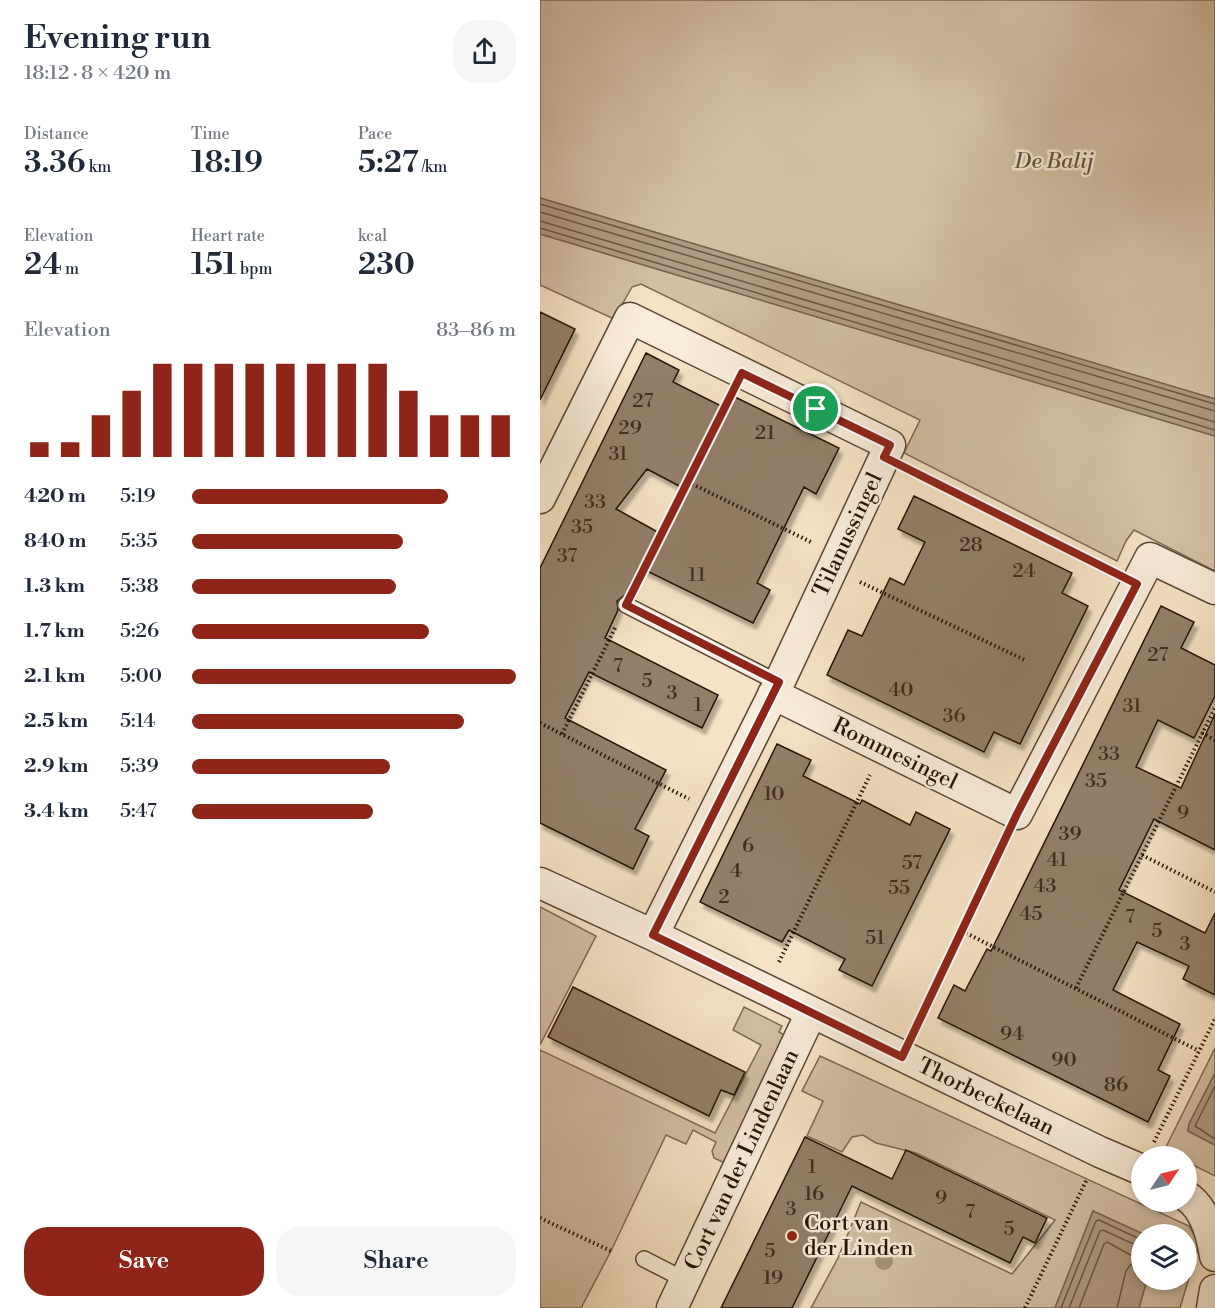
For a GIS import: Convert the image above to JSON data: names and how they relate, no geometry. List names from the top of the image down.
{
  "streets": {
    "street": [
      "Tilanussingel",
      "Rommesingel",
      "Thorbeckelaan",
      "Cort van der Lindenlaan"
    ]
  },
  "crossings": [
    ["Tilanussingel", "Rommesingel"],
    ["Tilanussingel", "Thorbeckelaan"],
    ["Thorbeckelaan", "Cort van der Lindenlaan"]
  ],
  "parks": ["De Balij"],
  "places": ["Cort van der Linden"],
  "house_numbers": [
    "27",
    "29",
    "21",
    "31",
    "33",
    "35",
    "28",
    "37",
    "24",
    "11",
    "27",
    "7",
    "5",
    "40",
    "3",
    "1",
    "31",
    "36",
    "33",
    "35",
    "10",
    "9",
    "39",
    "6",
    "41",
    "57",
    "4",
    "43",
    "55",
    "2",
    "45",
    "7",
    "5",
    "51",
    "3",
    "94",
    "90",
    "86",
    "1",
    "16",
    "9",
    "3",
    "7",
    "5",
    "5",
    "19"
  ],
  "north": "top right",
  "page": {
    "heading": ["Evening run", "18:12 · 8 × 420 m"],
    "stats": [
      ["Distance", "3.36 km"],
      ["Time", "18:19"],
      ["Pace", "5:27 /km"],
      ["Elevation", "24 m"],
      ["Heart rate", "151 bpm"],
      ["kcal", "230"]
    ],
    "chart": ["Elevation", "83–86 m"],
    "list": [
      {
        "name": "420 m",
        "note": "5:19"
      },
      {
        "name": "840 m",
        "note": "5:35"
      },
      {
        "name": "1.3 km",
        "note": "5:38"
      },
      {
        "name": "1.7 km",
        "note": "5:26"
      },
      {
        "name": "2.1 km",
        "note": "5:00"
      },
      {
        "name": "2.5 km",
        "note": "5:14"
      },
      {
        "name": "2.9 km",
        "note": "5:39"
      },
      {
        "name": "3.4 km",
        "note": "5:47"
      }
    ],
    "buttons": ["Save", "Share"]
  }
}
